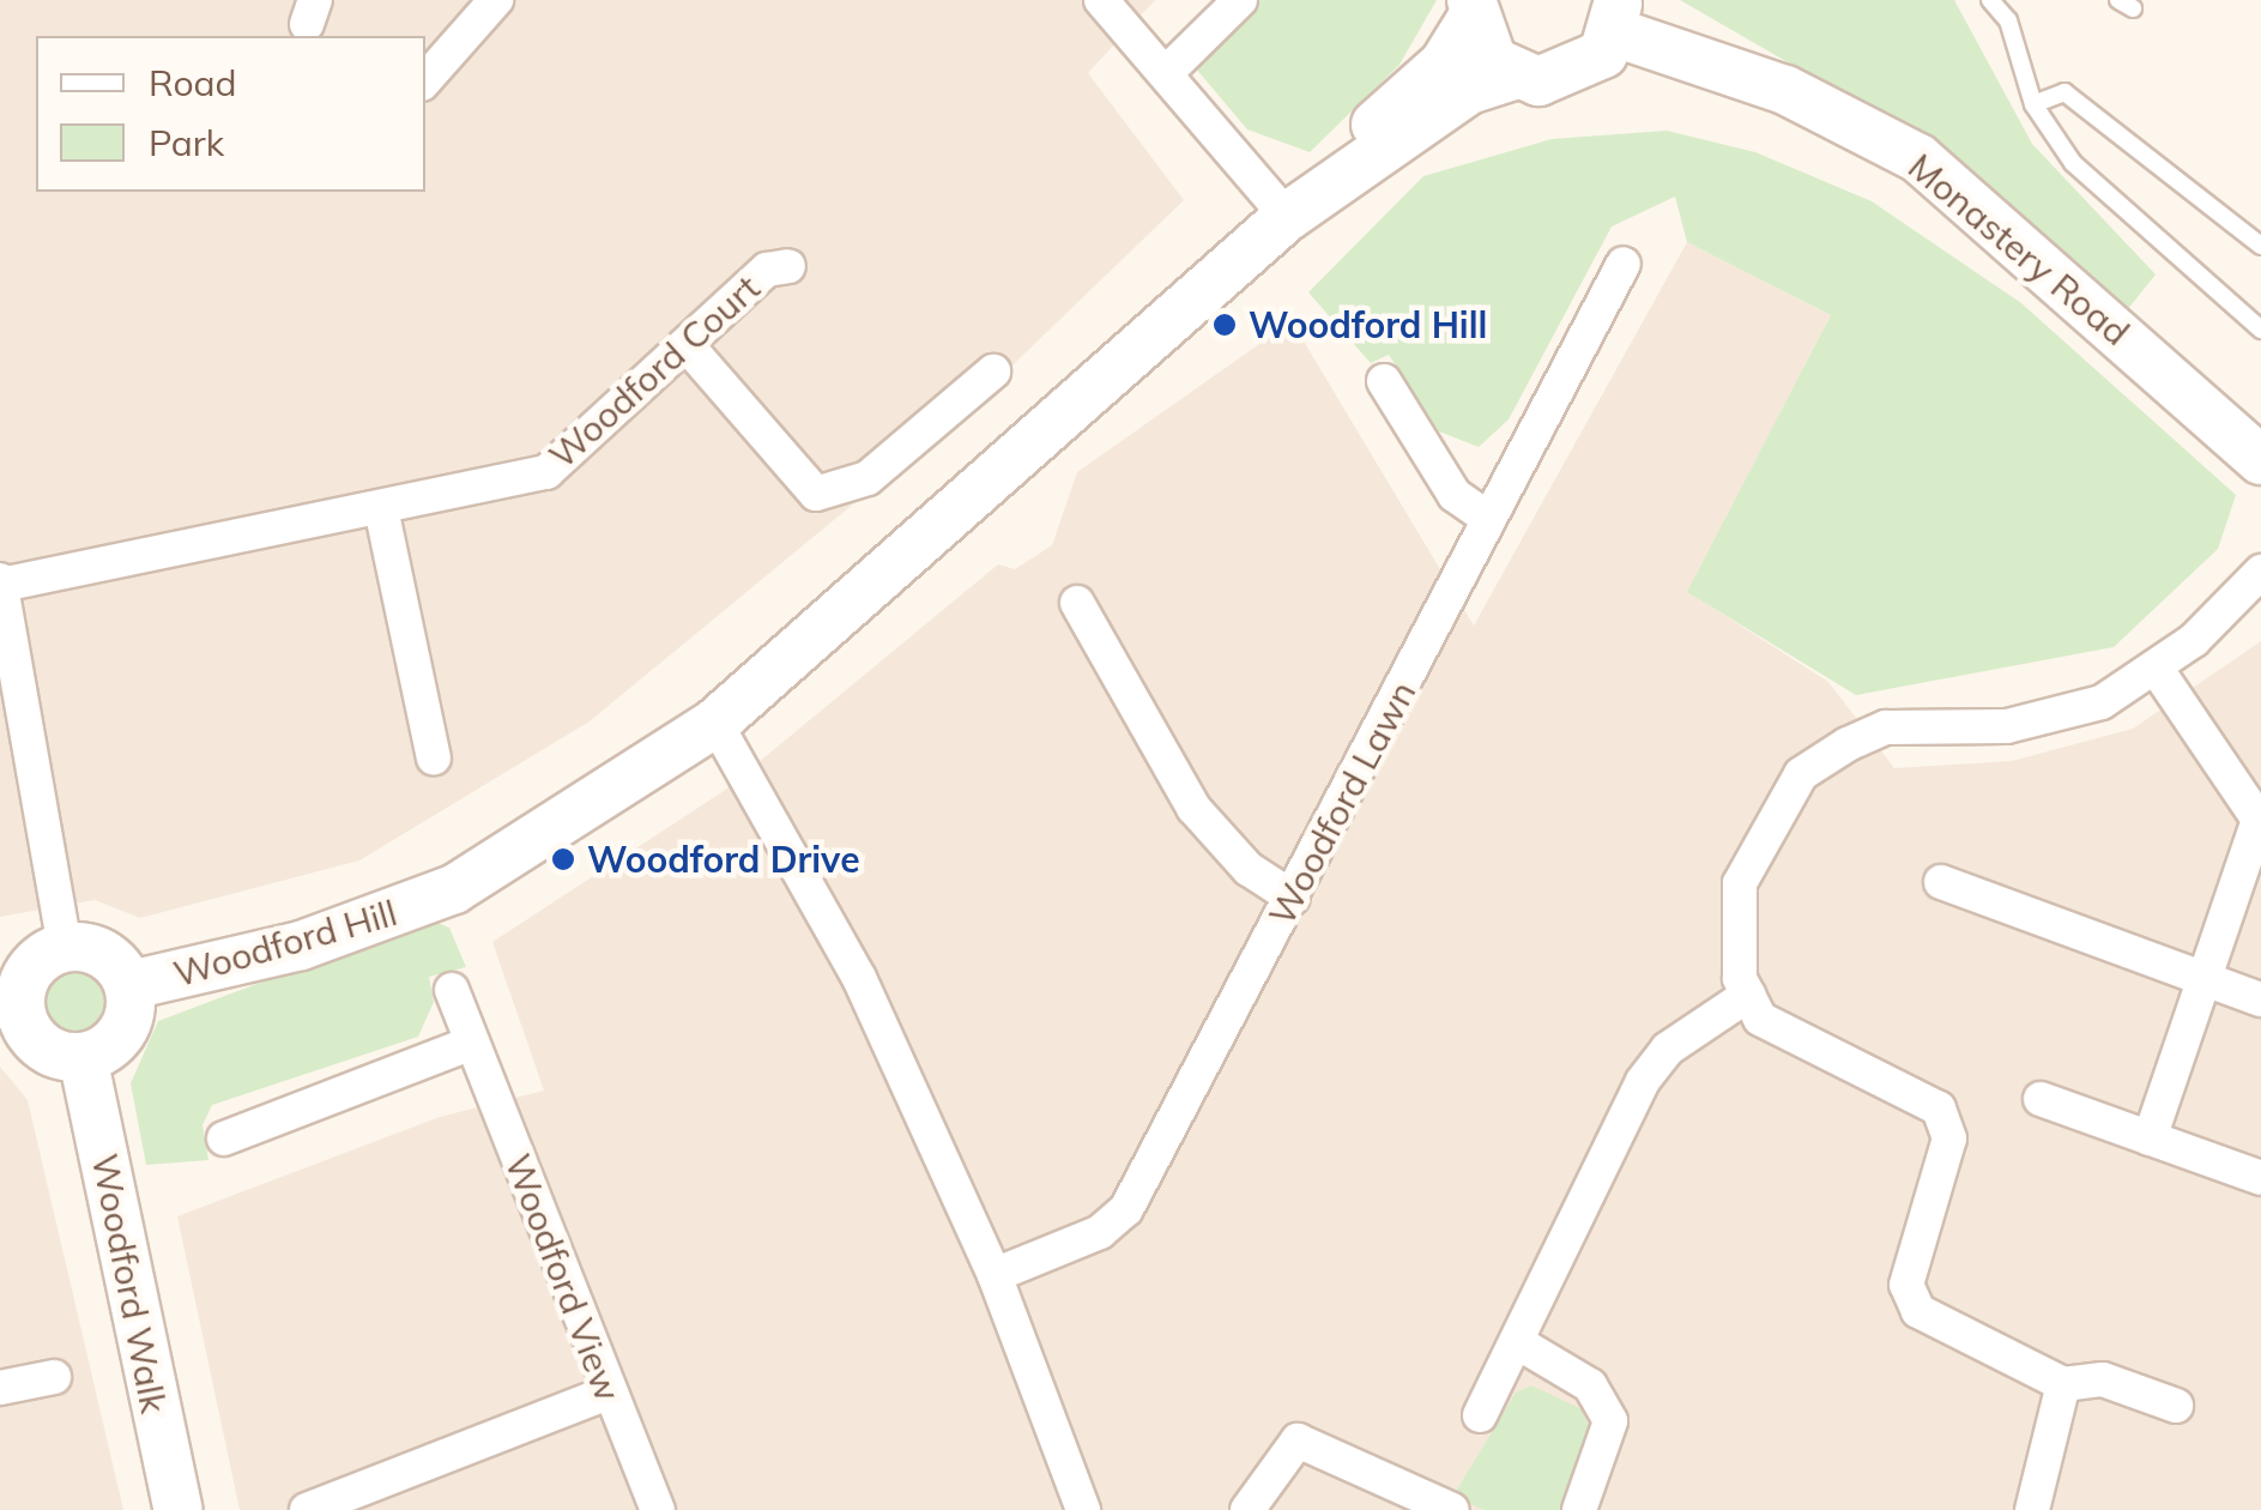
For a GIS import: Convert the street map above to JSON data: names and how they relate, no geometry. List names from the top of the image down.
{
  "streets": {
    "street": [
      "Monastery Road",
      "Woodford Court",
      "Woodford Lawn",
      "Woodford Hill",
      "Woodford View",
      "Woodford Walk"
    ]
  },
  "crossings": [
    ["Monastery Road", "Woodford Hill"],
    ["Woodford Hill", "Woodford Walk"]
  ],
  "places": ["Woodford Hill", "Woodford Drive"],
  "legend": ["Road", "Park"]
}
